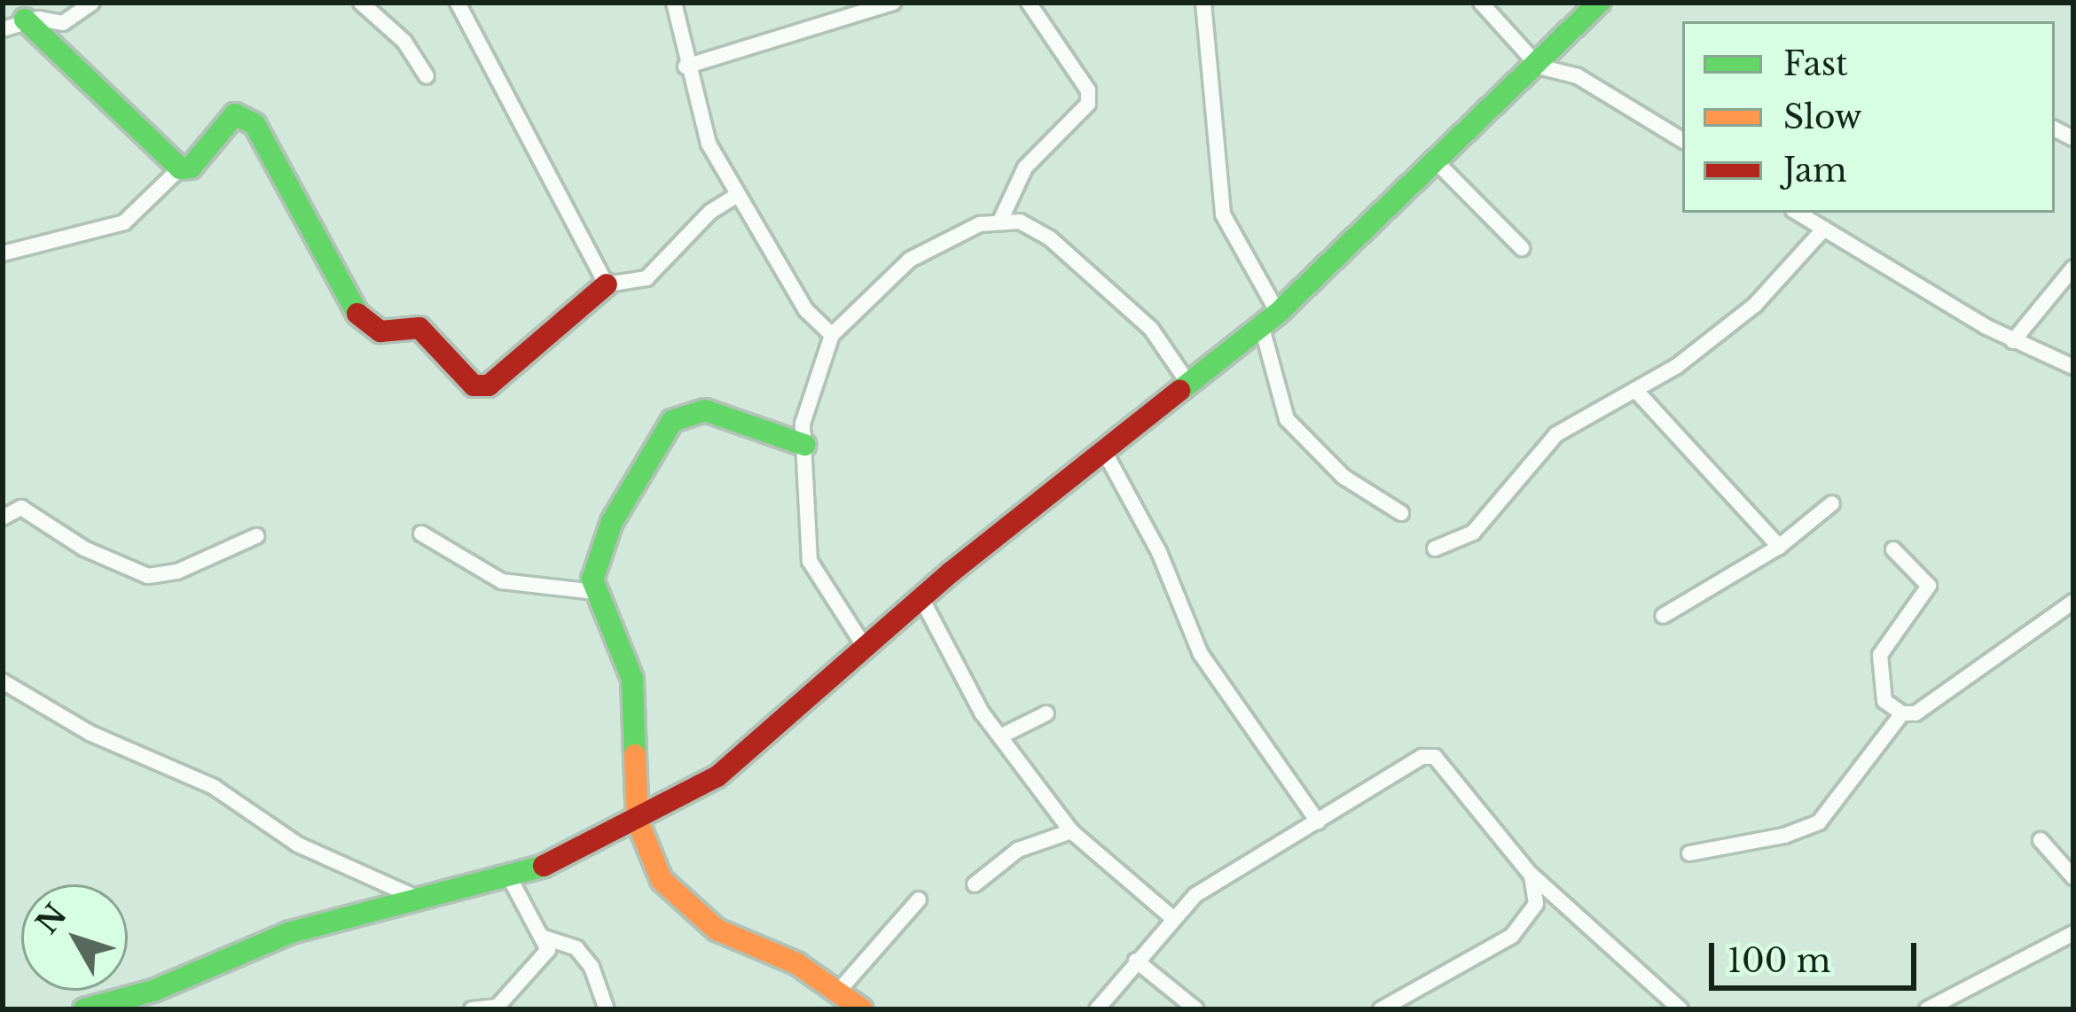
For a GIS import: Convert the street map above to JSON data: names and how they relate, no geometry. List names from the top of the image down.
{
  "legend": ["Fast", "Slow", "Jam"],
  "scale_bar": "100 m",
  "north": "top left"
}
